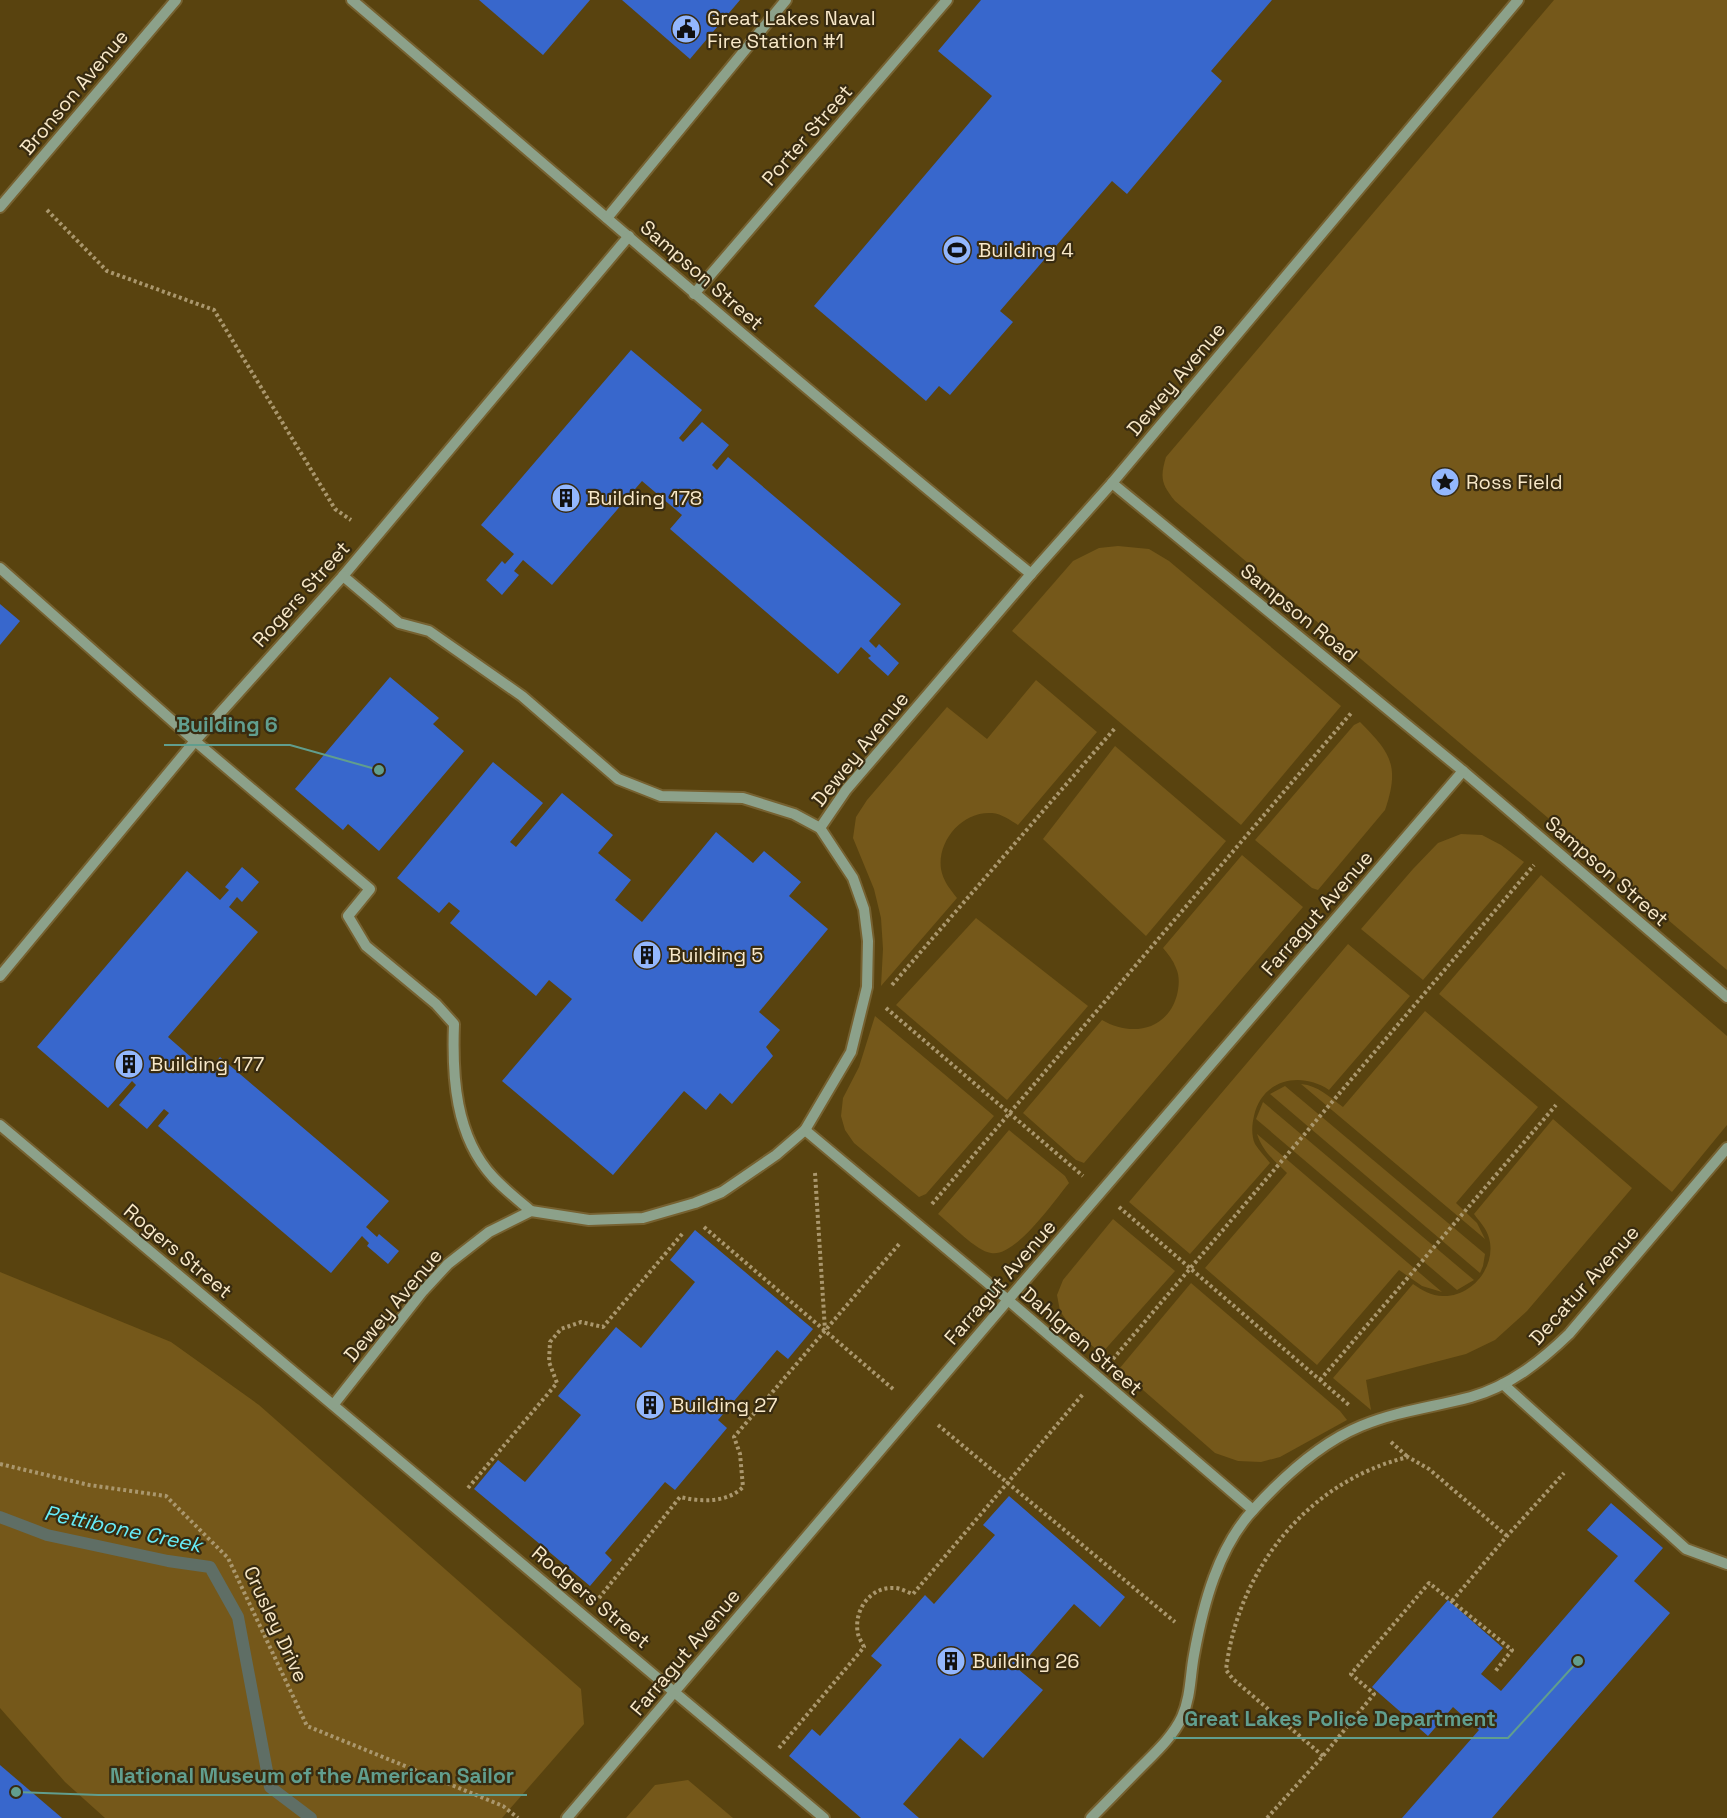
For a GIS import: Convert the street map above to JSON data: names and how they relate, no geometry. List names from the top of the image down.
{
  "streets": {
    "street": [
      "Bronson Avenue",
      "Porter Street",
      "Sampson Street",
      "Dewey Avenue",
      "Rogers Street",
      "Sampson Road",
      "Farragut Avenue",
      "Decatur Avenue",
      "Dahlgren Street",
      "Rodgers Street"
    ],
    "path": ["Crusley Drive"]
  },
  "crossings": [
    ["Porter Street", "Sampson Street"],
    ["Sampson Street", "Dewey Avenue"],
    ["Sampson Street", "Rogers Street"],
    ["Sampson Street", "Sampson Road"],
    ["Sampson Street", "Farragut Avenue"],
    ["Dewey Avenue", "Rogers Street"],
    ["Dewey Avenue", "Sampson Road"],
    ["Dewey Avenue", "Dahlgren Street"],
    ["Dewey Avenue", "Rodgers Street"],
    ["Rogers Street", "Rodgers Street"],
    ["Sampson Road", "Farragut Avenue"],
    ["Farragut Avenue", "Dahlgren Street"],
    ["Farragut Avenue", "Rodgers Street"],
    ["Decatur Avenue", "Dahlgren Street"]
  ],
  "water": ["Pettibone Creek"],
  "places": {
    "public building": ["Great Lakes Naval Fire Station #1"],
    "sports": ["Building 4"],
    "place": ["Ross Field"],
    "building": [
      "Building 178",
      "Building 5",
      "Building 177",
      "Building 27",
      "Building 26"
    ],
    "other": ["Building 6", "Great Lakes Police Department", "National Museum of the American Sailor"]
  }
}
